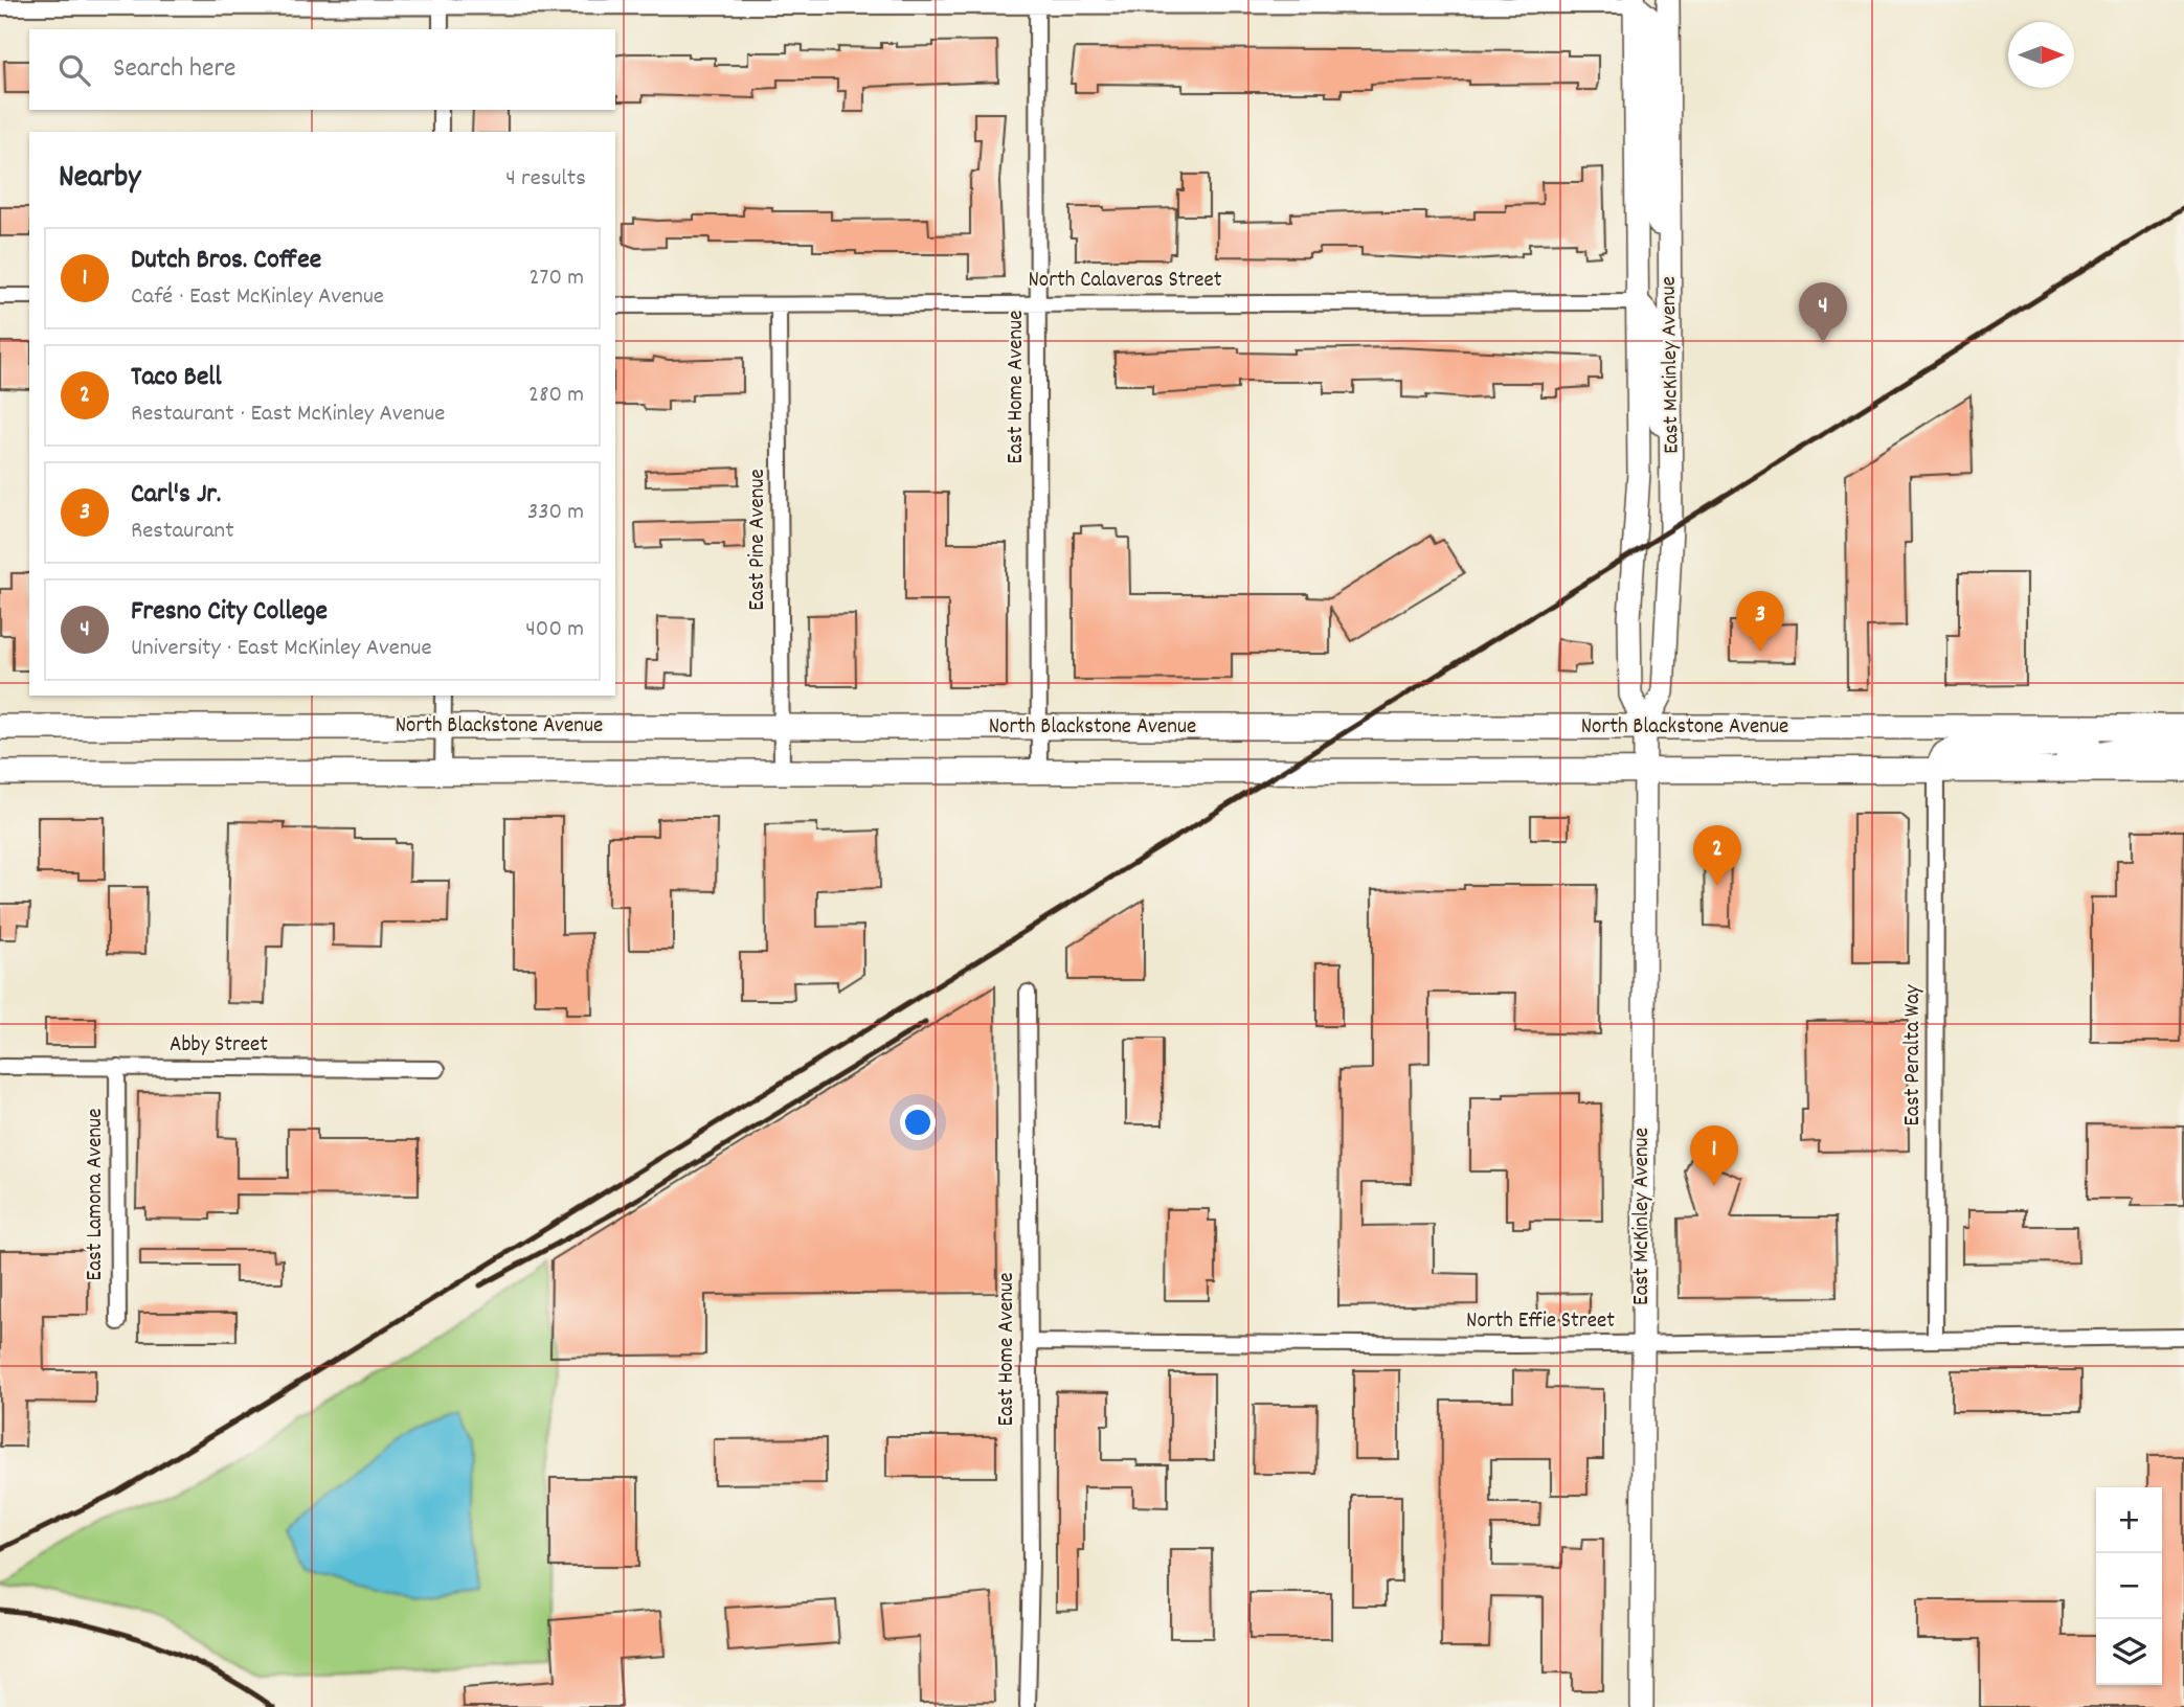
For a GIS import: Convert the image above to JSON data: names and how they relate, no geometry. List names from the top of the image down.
{
  "streets": {
    "main road": ["East McKinley Avenue", "North Blackstone Avenue"],
    "street": [
      "North Calaveras Street",
      "East Home Avenue",
      "East Pine Avenue",
      "Abby Street",
      "East Peralta Way",
      "East Lamona Avenue",
      "North Effie Street"
    ]
  },
  "crossings": [
    ["North Calaveras Street", "East McKinley Avenue"],
    ["North Calaveras Street", "East Home Avenue"],
    ["North Calaveras Street", "East Pine Avenue"],
    ["East McKinley Avenue", "North Blackstone Avenue"],
    ["East McKinley Avenue", "North Effie Street"],
    ["East Home Avenue", "North Blackstone Avenue"],
    ["East Home Avenue", "North Effie Street"],
    ["East Pine Avenue", "North Blackstone Avenue"],
    ["North Blackstone Avenue", "East Peralta Way"],
    ["Abby Street", "East Lamona Avenue"],
    ["East Peralta Way", "North Effie Street"]
  ],
  "north": "right",
  "page": {
    "search": "Search here",
    "heading": ["Nearby", "4 results"],
    "list": [
      {
        "mark": "1",
        "name": "Dutch Bros. Coffee",
        "note": "Café · East McKinley Avenue",
        "value": "270 m"
      },
      {
        "mark": "2",
        "name": "Taco Bell",
        "note": "Restaurant · East McKinley Avenue",
        "value": "280 m"
      },
      {
        "mark": "3",
        "name": "Carl's Jr.",
        "note": "Restaurant",
        "value": "330 m"
      },
      {
        "mark": "4",
        "name": "Fresno City College",
        "note": "University · East McKinley Avenue",
        "value": "400 m"
      }
    ],
    "pins": [
      "4",
      "3",
      "2",
      "1"
    ],
    "map_buttons": ["+", "−"]
  }
}
